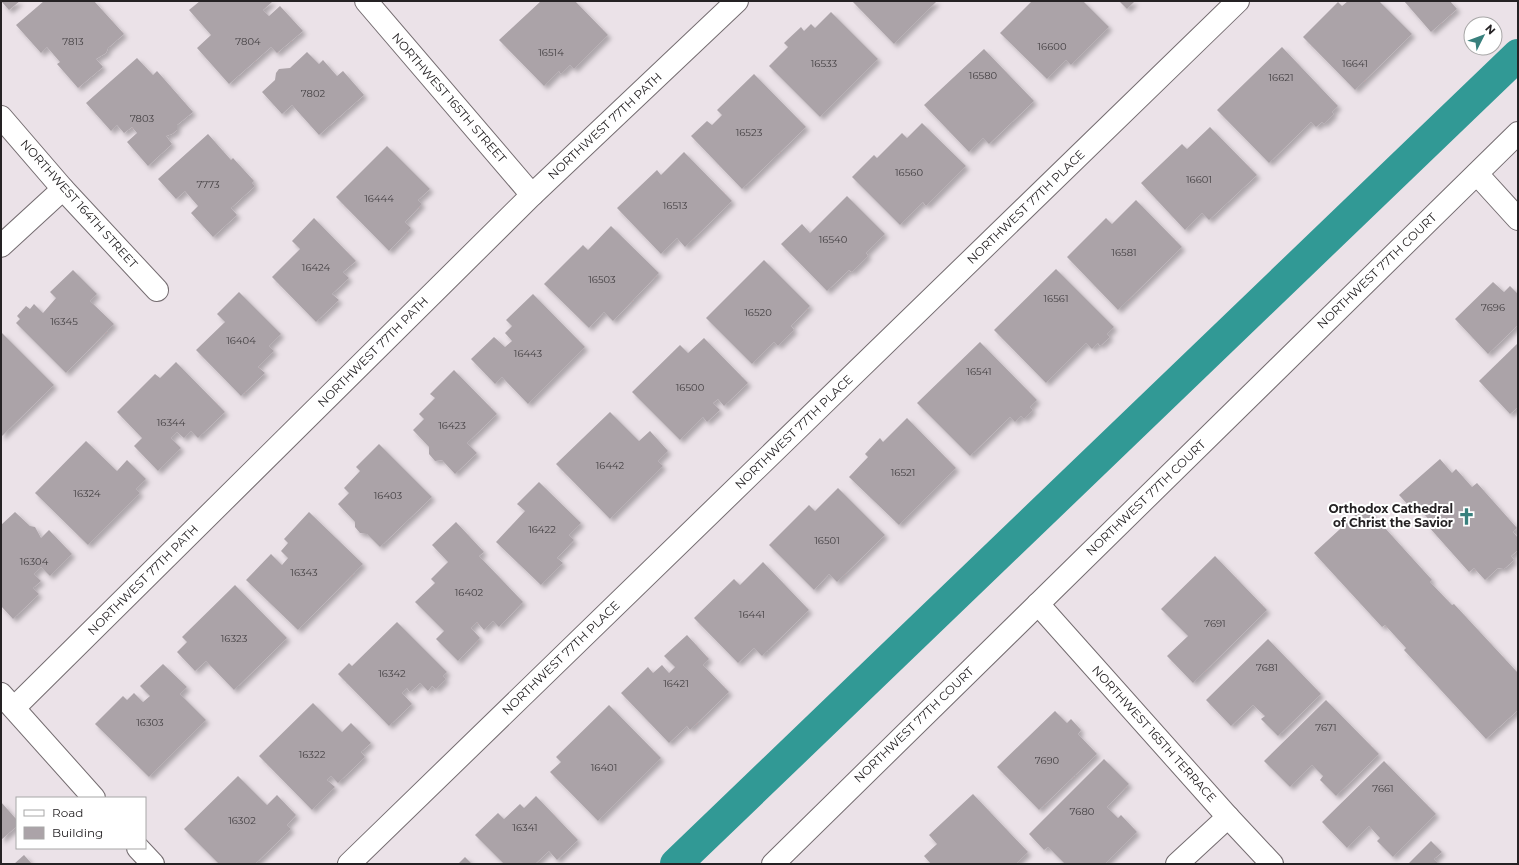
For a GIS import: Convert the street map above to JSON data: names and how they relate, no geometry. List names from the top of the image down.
{
  "streets": {
    "street": [
      "NORTHWEST 165TH STREET",
      "NORTHWEST 77TH PATH",
      "NORTHWEST 164TH STREET",
      "NORTHWEST 77TH PLACE",
      "NORTHWEST 77TH COURT",
      "NORTHWEST 165TH TERRACE"
    ]
  },
  "crossings": [
    ["NORTHWEST 165TH STREET", "NORTHWEST 77TH PATH"],
    ["NORTHWEST 77TH COURT", "NORTHWEST 165TH TERRACE"]
  ],
  "places": {
    "church": ["Orthodox Cathedral of Christ the Savior"]
  },
  "house_numbers": [
    "7813",
    "7804",
    "16600",
    "16514",
    "16533",
    "16641",
    "16580",
    "16621",
    "7802",
    "7803",
    "16523",
    "16560",
    "16601",
    "7773",
    "16444",
    "16513",
    "16540",
    "16581",
    "16424",
    "16503",
    "16561",
    "7696",
    "16520",
    "16345",
    "16404",
    "16443",
    "16541",
    "16500",
    "16344",
    "16423",
    "16442",
    "16521",
    "16324",
    "16403",
    "16422",
    "16501",
    "16304",
    "16343",
    "16402",
    "16441",
    "7691",
    "16323",
    "7681",
    "16342",
    "16421",
    "16303",
    "7671",
    "16322",
    "7690",
    "16401",
    "7661",
    "7680",
    "16302",
    "16341"
  ],
  "legend": ["Road", "Building"],
  "north": "top right"
}
